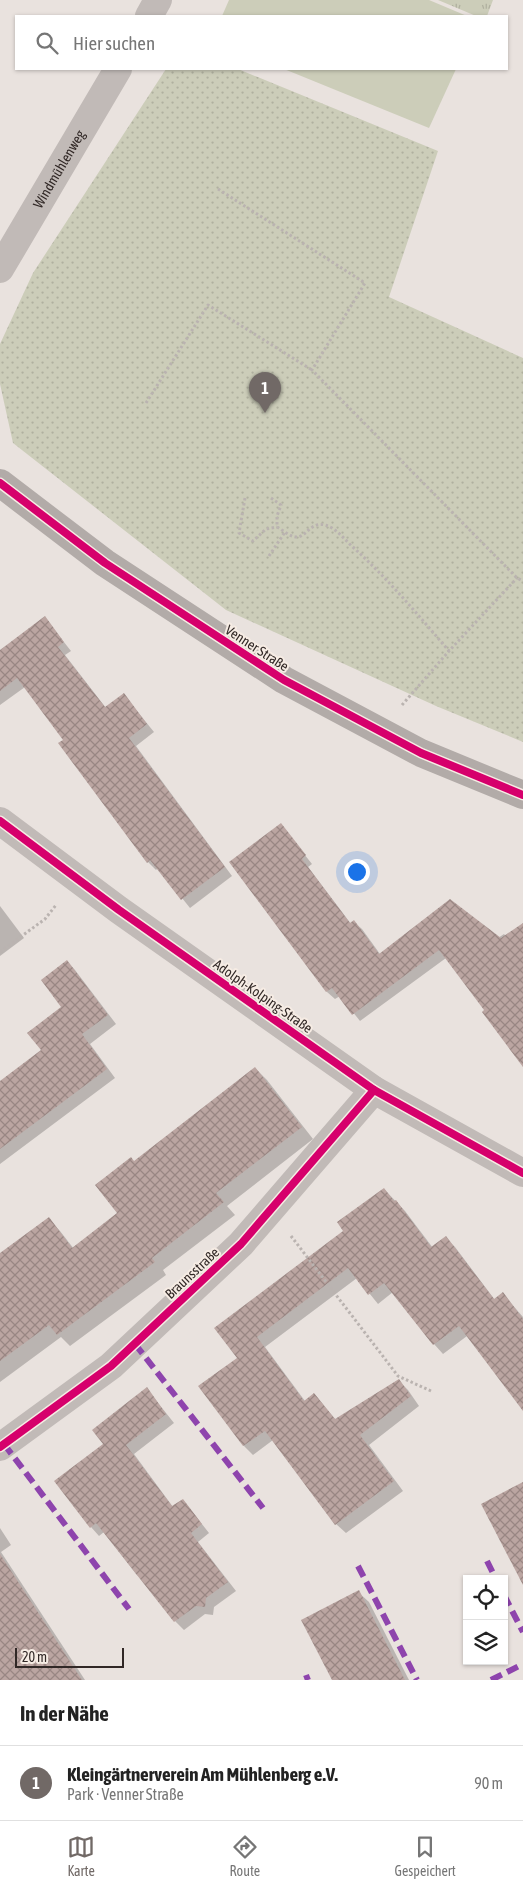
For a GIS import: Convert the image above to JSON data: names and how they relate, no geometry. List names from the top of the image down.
{
  "streets": {
    "street": [
      "Windmühlenweg",
      "Venner Straße",
      "Adolph-Kolping-Straße",
      "Braunsstraße"
    ]
  },
  "crossings": [
    ["Adolph-Kolping-Straße", "Braunsstraße"]
  ],
  "scale_bar": "20 m",
  "page": {
    "search": "Hier suchen",
    "pins": "1",
    "scale": "20 m",
    "heading": "In der Nähe",
    "list": [
      {
        "mark": "1",
        "name": "Kleingärtnerverein Am Mühlenberg e.V.",
        "note": "Park · Venner Straße",
        "value": "90 m"
      }
    ],
    "nav": ["Karte", "Route", "Gespeichert"]
  }
}
